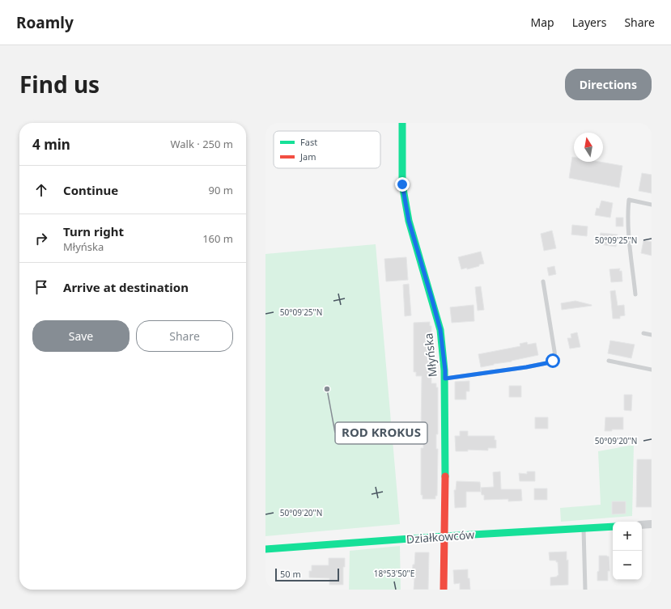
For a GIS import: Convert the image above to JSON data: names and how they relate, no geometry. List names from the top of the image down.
{
  "streets": {
    "street": ["Młyńska", "Działkowców"]
  },
  "crossings": [
    ["Młyńska", "Działkowców"]
  ],
  "places": ["ROD KROKUS"],
  "legend": ["Fast", "Jam"],
  "scale_bar": "50 m",
  "north": "top",
  "page": {
    "header": "Roamly",
    "nav": ["Map", "Layers", "Share"],
    "title": "Find us",
    "buttons": [
      "Directions",
      ["Save", "Share"]
    ],
    "heading": ["4 min", "Walk · 250 m"],
    "list": [
      ["Continue", "90 m"],
      ["Turn right", "Młyńska", "160 m"],
      "Arrive at destination"
    ],
    "map_buttons": ["+", "−"],
    "scale": "50 m"
  },
  "coordinates": ["50°09'25\"N", "50°09'20\"N", "18°53'50\"E"]
}
